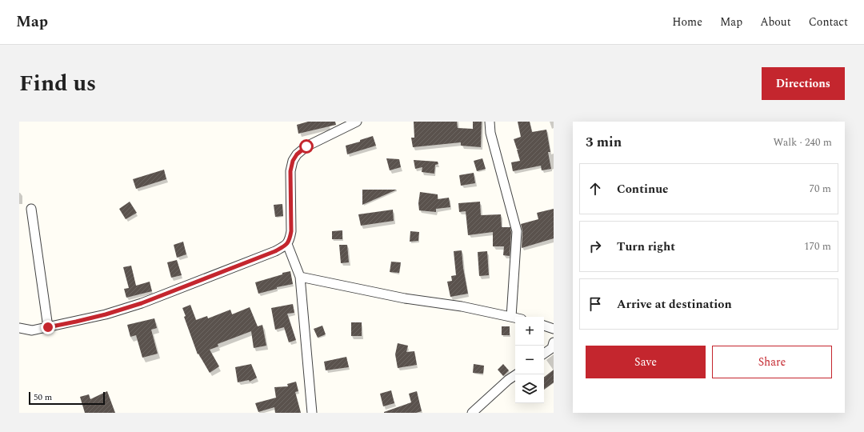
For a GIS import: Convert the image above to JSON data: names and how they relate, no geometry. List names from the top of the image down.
{
  "scale_bar": "50 m",
  "page": {
    "header": "Map",
    "nav": [
      "Home",
      "Map",
      "About",
      "Contact"
    ],
    "title": "Find us",
    "buttons": [
      "Directions",
      ["Save", "Share"]
    ],
    "heading": ["3 min", "Walk · 240 m"],
    "list": [
      ["Continue", "70 m"],
      ["Turn right", "170 m"],
      "Arrive at destination"
    ],
    "map_buttons": ["+", "−"],
    "scale": "50 m"
  }
}
